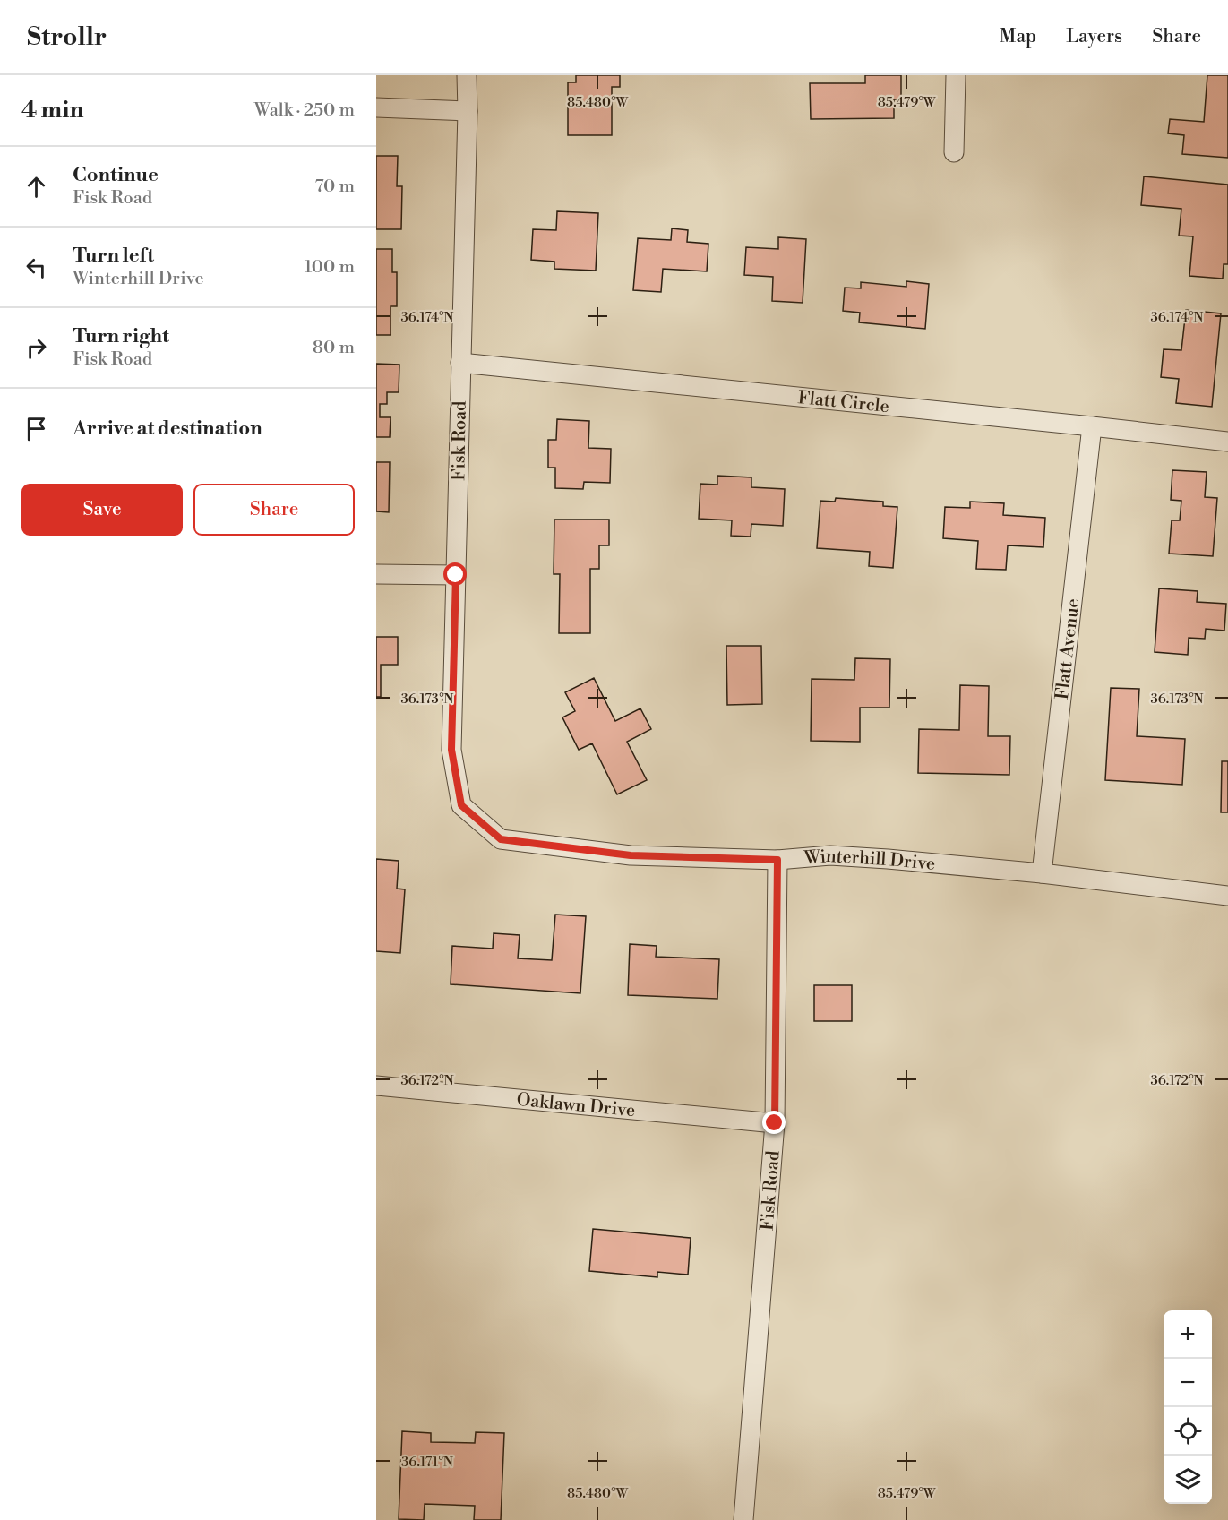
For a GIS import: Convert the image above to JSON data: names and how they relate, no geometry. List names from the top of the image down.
{
  "streets": {
    "street": [
      "Flatt Circle",
      "Fisk Road",
      "Flatt Avenue",
      "Winterhill Drive",
      "Oaklawn Drive"
    ]
  },
  "crossings": [
    ["Flatt Circle", "Fisk Road"],
    ["Flatt Circle", "Flatt Avenue"],
    ["Fisk Road", "Winterhill Drive"],
    ["Fisk Road", "Oaklawn Drive"],
    ["Flatt Avenue", "Winterhill Drive"]
  ],
  "page": {
    "header": "Strollr",
    "nav": ["Map", "Layers", "Share"],
    "heading": ["4 min", "Walk · 250 m"],
    "list": [
      ["Continue", "Fisk Road", "70 m"],
      ["Turn left", "Winterhill Drive", "100 m"],
      ["Turn right", "Fisk Road", "80 m"],
      "Arrive at destination"
    ],
    "buttons": ["Save", "Share"],
    "map_buttons": ["+", "−"]
  },
  "coordinates": [
    "85.480°W",
    "85.479°W",
    "36.174°N",
    "36.173°N",
    "36.172°N",
    "36.171°N"
  ]
}
